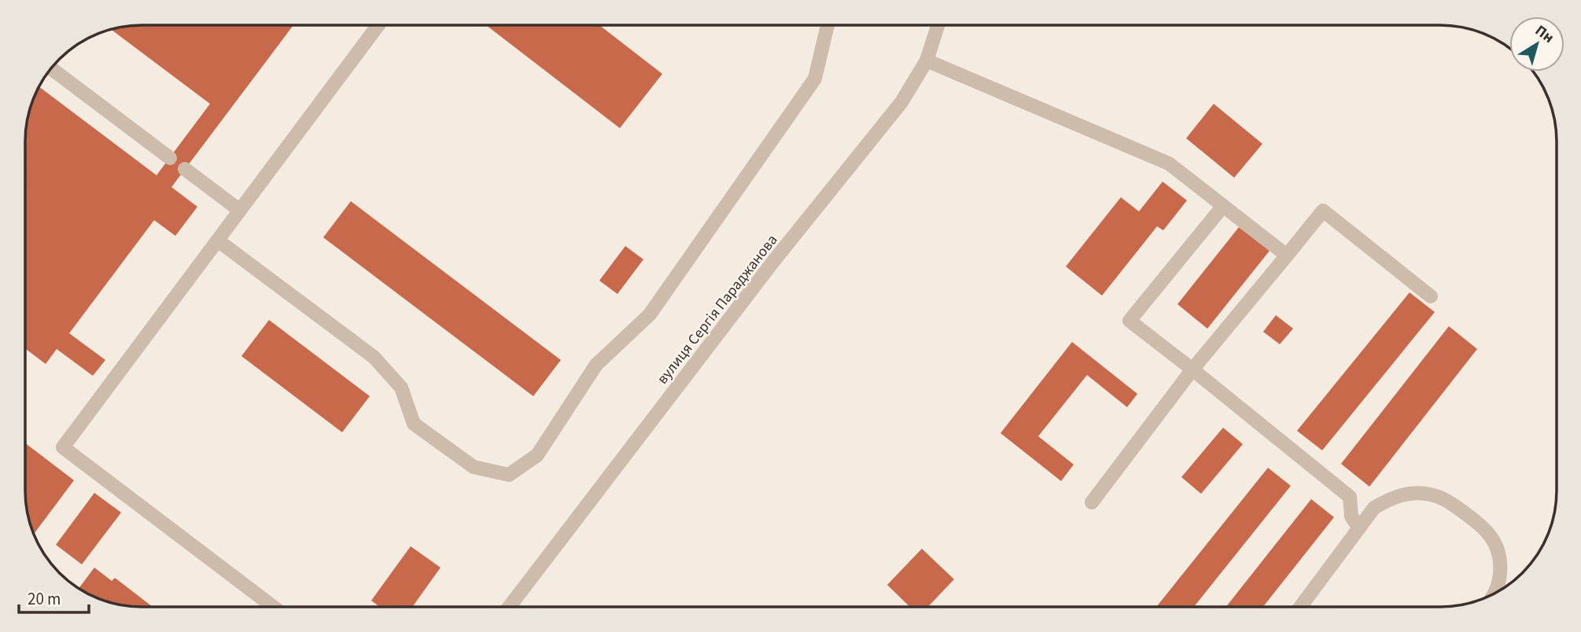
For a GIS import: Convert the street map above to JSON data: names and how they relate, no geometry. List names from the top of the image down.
{
  "streets": {
    "lane": ["вулиця Сергія Параджанова"]
  },
  "scale_bar": "20 m",
  "north": "top right"
}
